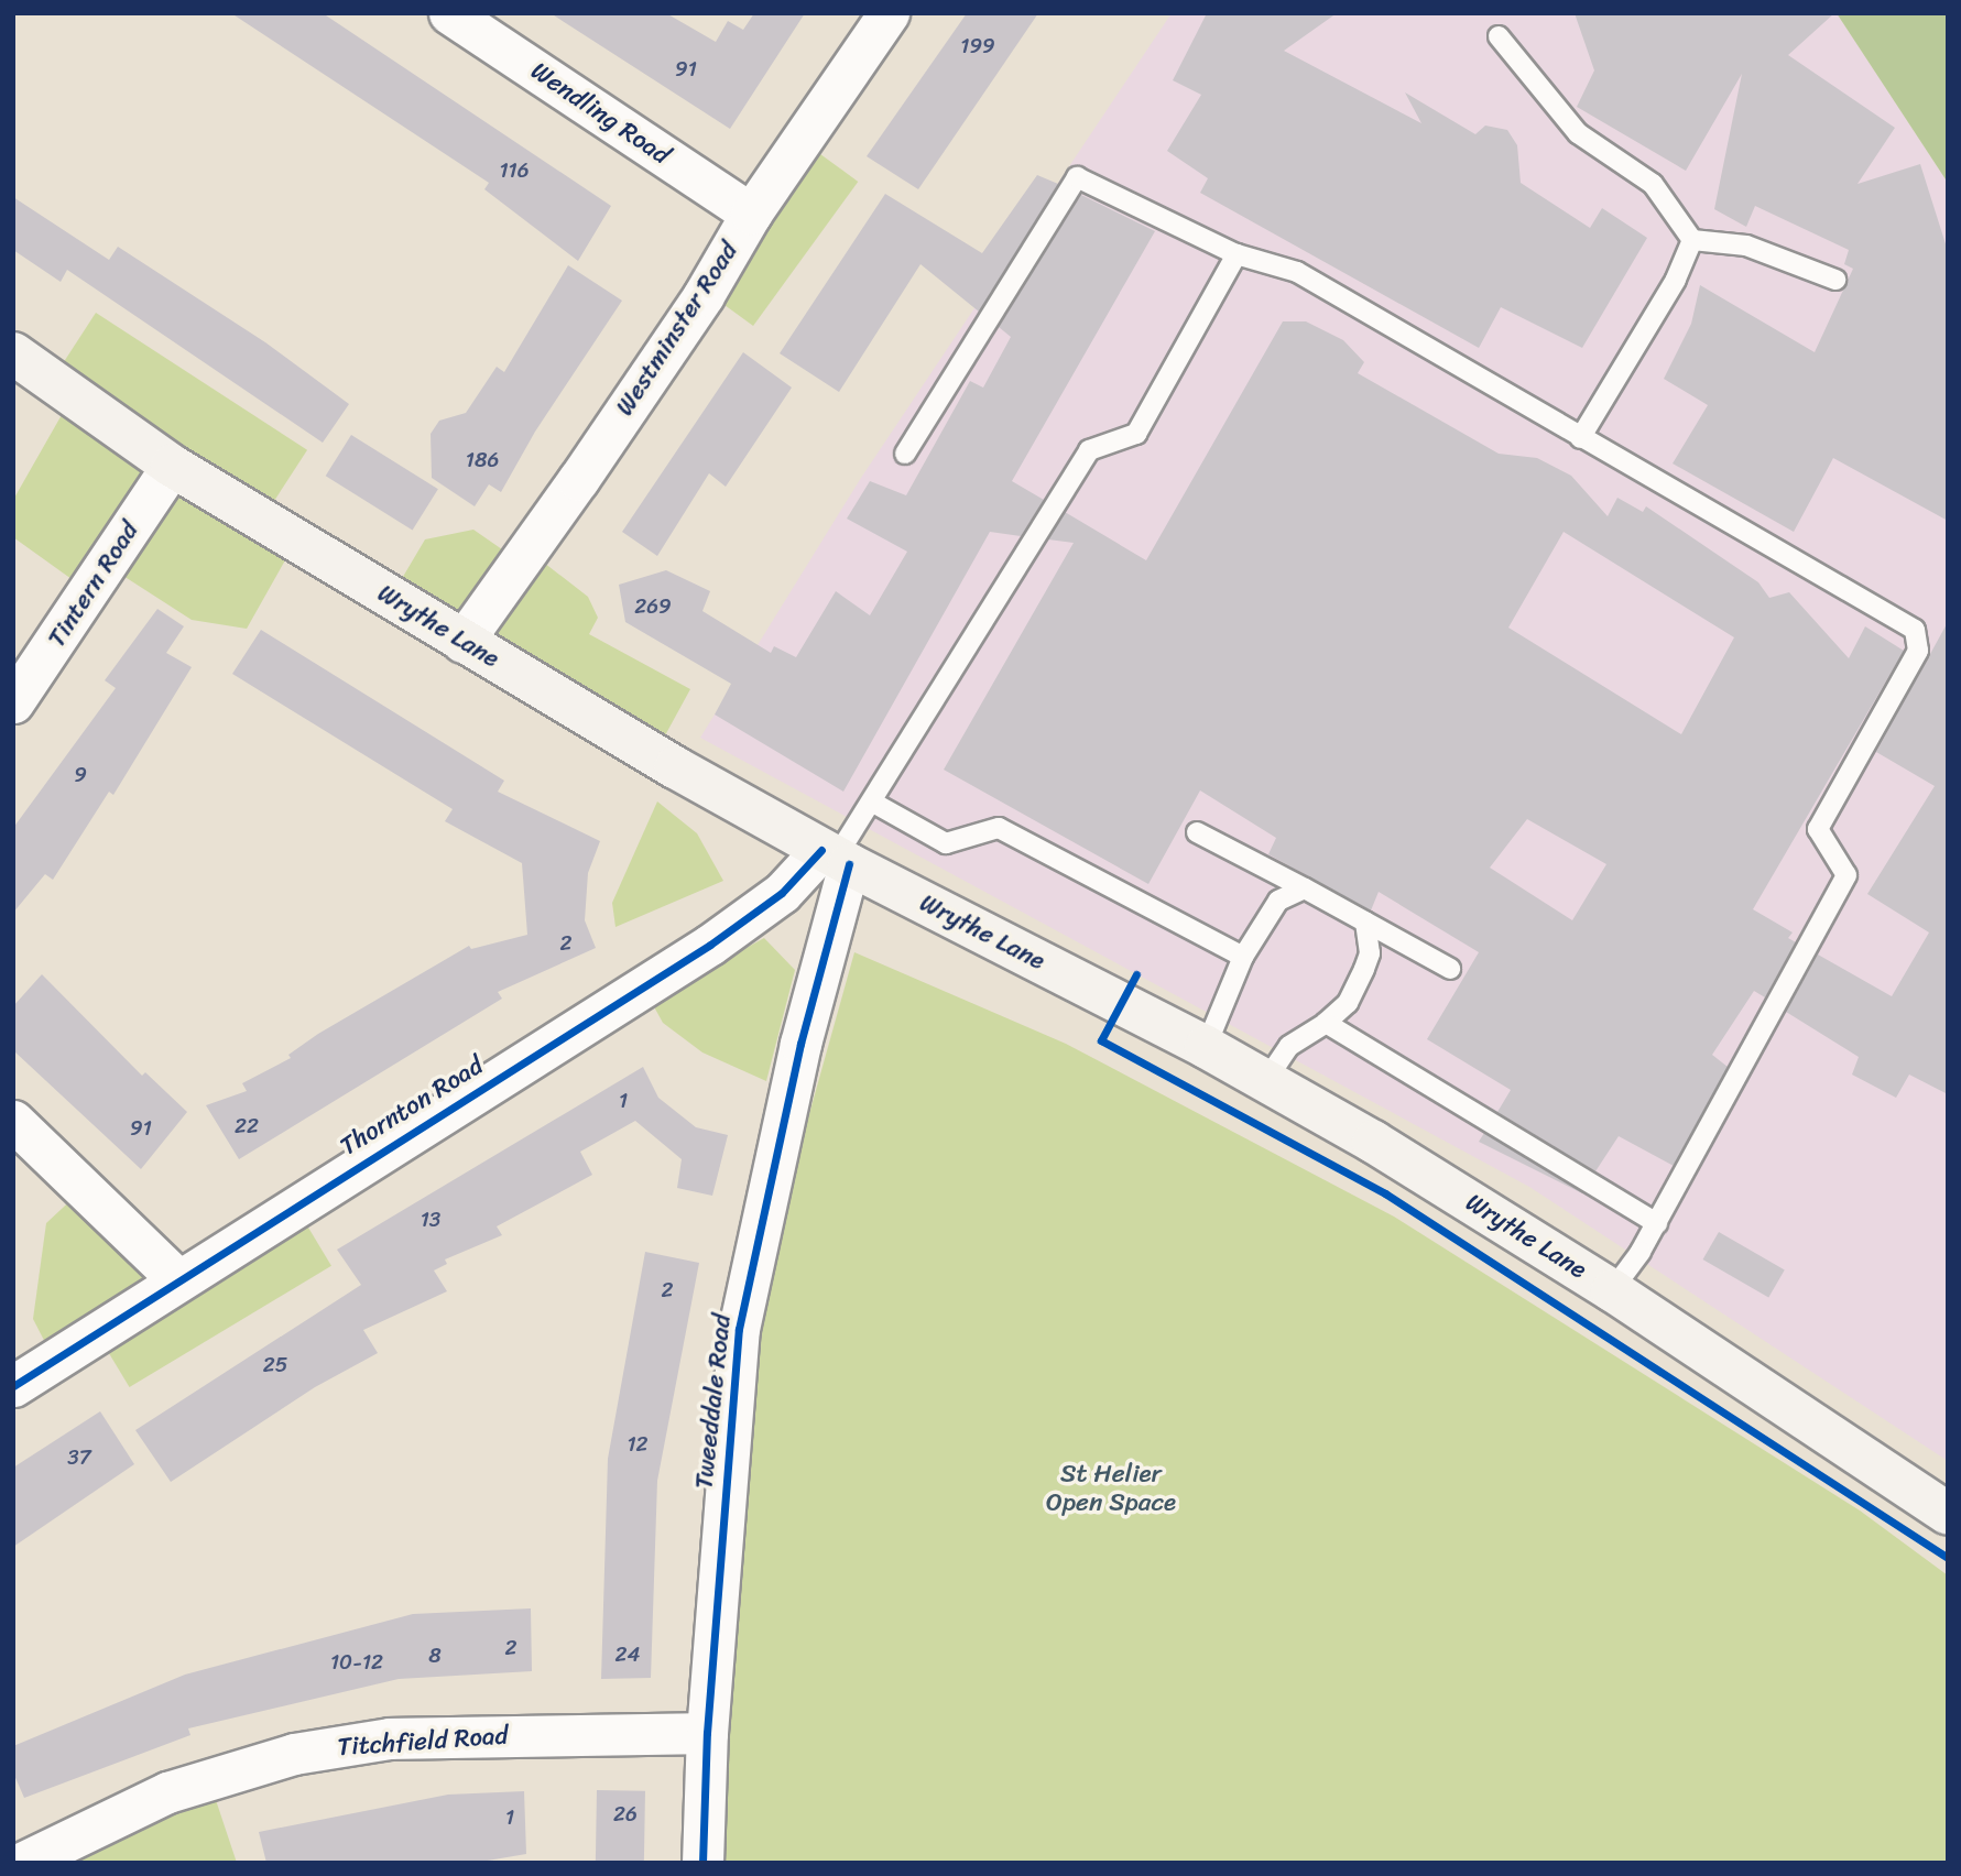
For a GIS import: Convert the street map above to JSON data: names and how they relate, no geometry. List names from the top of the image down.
{
  "streets": {
    "main road": ["Wrythe Lane"],
    "street": [
      "Wendling Road",
      "Westminster Road",
      "Tintern Road",
      "Thornton Road",
      "Tweeddale Road",
      "Titchfield Road"
    ]
  },
  "crossings": [
    ["Wendling Road", "Westminster Road"],
    ["Westminster Road", "Wrythe Lane"],
    ["Tintern Road", "Wrythe Lane"],
    ["Wrythe Lane", "Thornton Road"],
    ["Wrythe Lane", "Tweeddale Road"],
    ["Thornton Road", "Tweeddale Road"],
    ["Tweeddale Road", "Titchfield Road"]
  ],
  "parks": ["St Helier Open Space"],
  "house_numbers": [
    "199",
    "91",
    "116",
    "186",
    "269",
    "9",
    "2",
    "1",
    "22",
    "91",
    "13",
    "2",
    "25",
    "12",
    "37",
    "2",
    "24",
    "8",
    "10-12",
    "26",
    "1"
  ]
}
